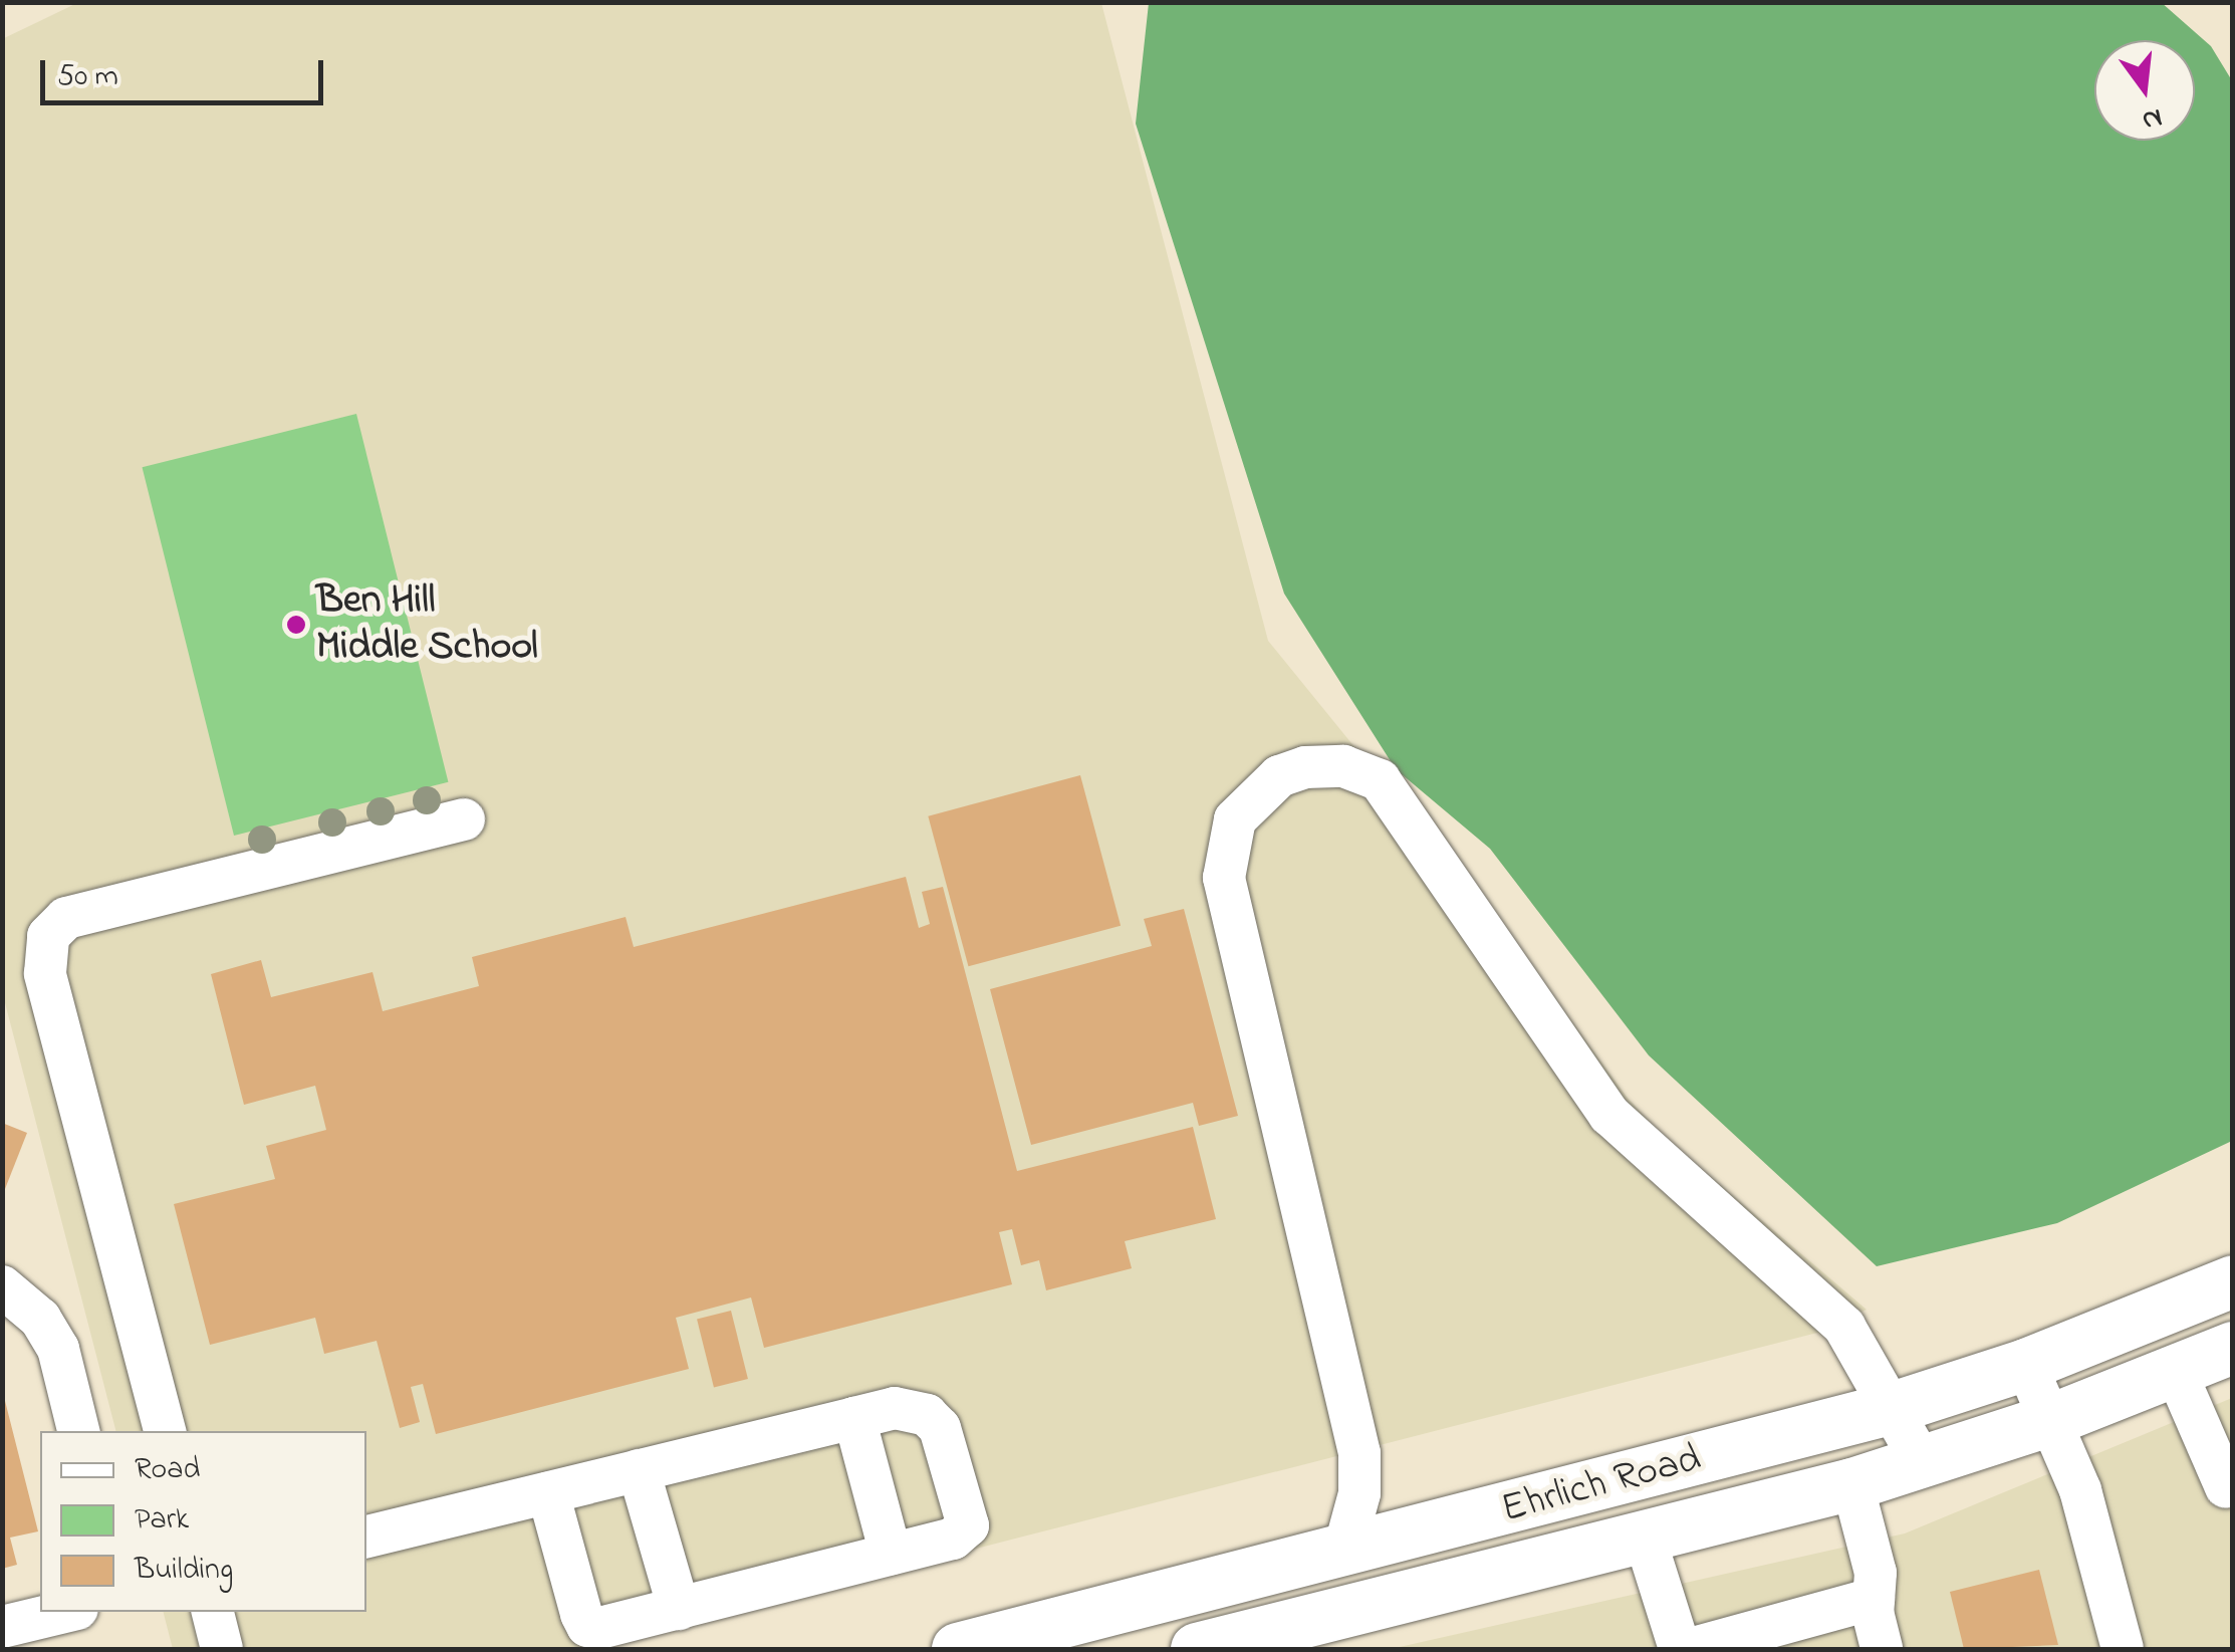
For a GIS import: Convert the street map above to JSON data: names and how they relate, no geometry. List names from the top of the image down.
{
  "streets": {
    "main road": ["Ehrlich Road"]
  },
  "places": ["Ben Hill Middle School"],
  "legend": ["Road", "Park", "Building"],
  "scale_bar": "50 m",
  "north": "bottom"
}
